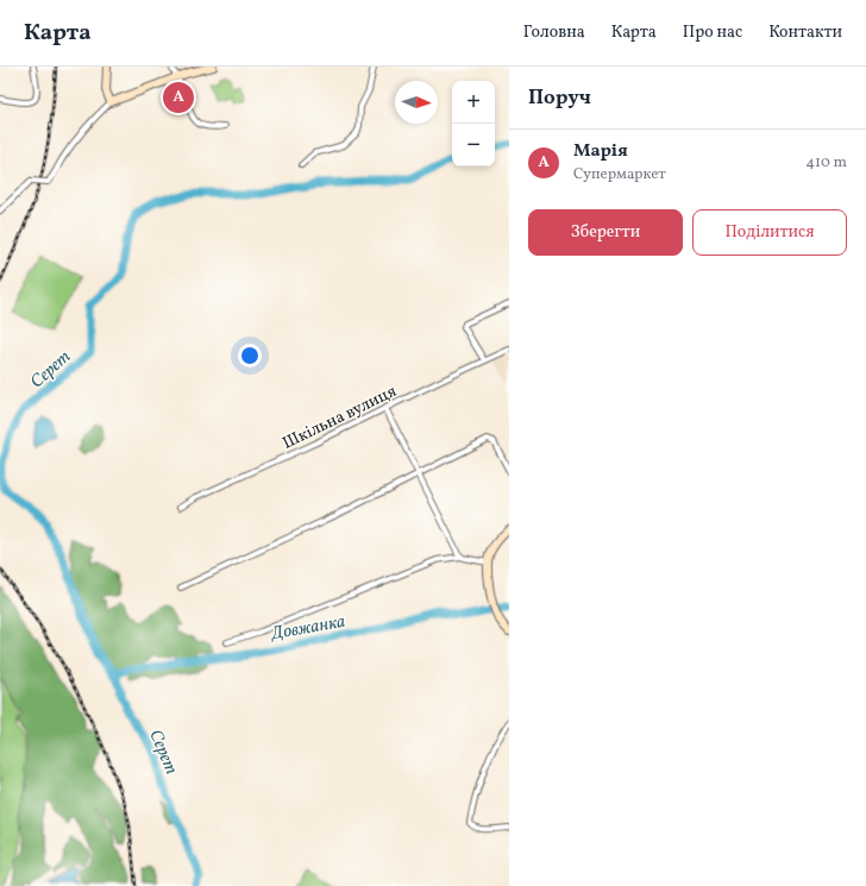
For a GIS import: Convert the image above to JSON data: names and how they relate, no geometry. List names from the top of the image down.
{
  "streets": {
    "street": ["Шкільна вулиця"]
  },
  "water": ["Серет", "Довжанка"],
  "north": "right",
  "page": {
    "header": "Карта",
    "nav": [
      "Головна",
      "Карта",
      "Про нас",
      "Контакти"
    ],
    "heading": "Поруч",
    "pins": "A",
    "map_buttons": ["+", "−"],
    "list": [
      {
        "mark": "A",
        "name": "Марія",
        "note": "Супермаркет",
        "value": "410 m"
      }
    ],
    "buttons": ["Зберегти", "Поділитися"]
  }
}
